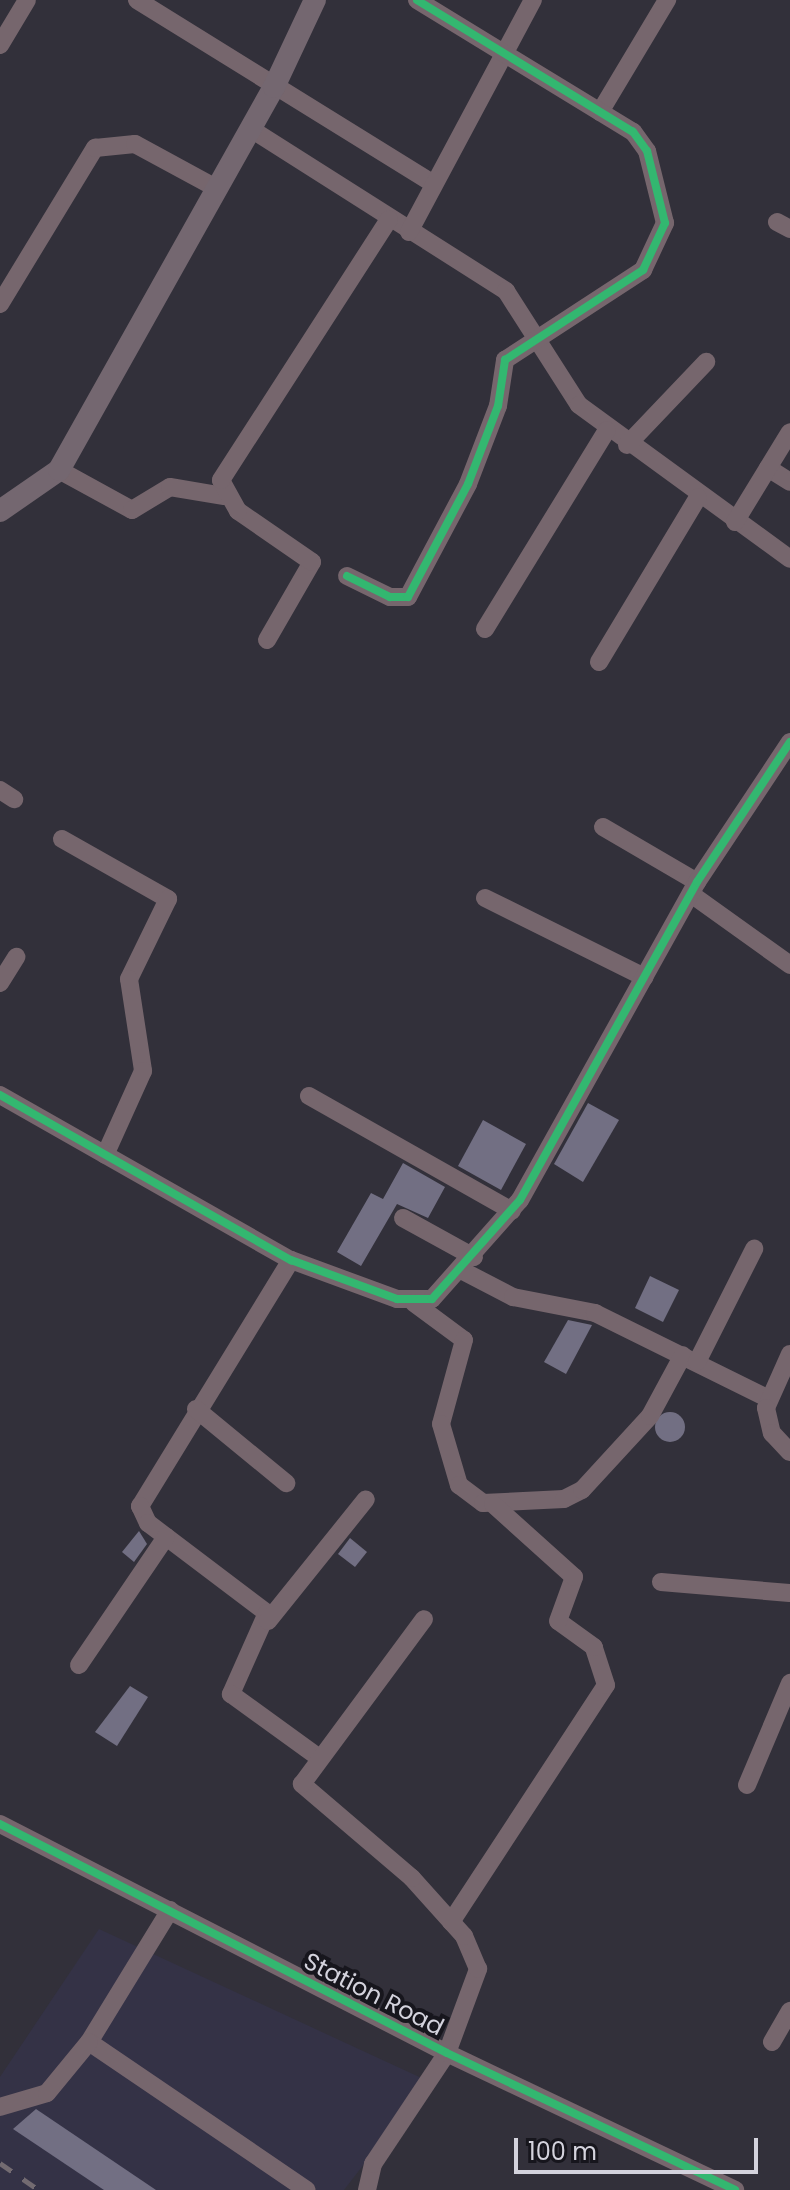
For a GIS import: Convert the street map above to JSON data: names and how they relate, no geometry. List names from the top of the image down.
{
  "streets": {
    "street": ["Station Road"]
  },
  "scale_bar": "100 m"
}
